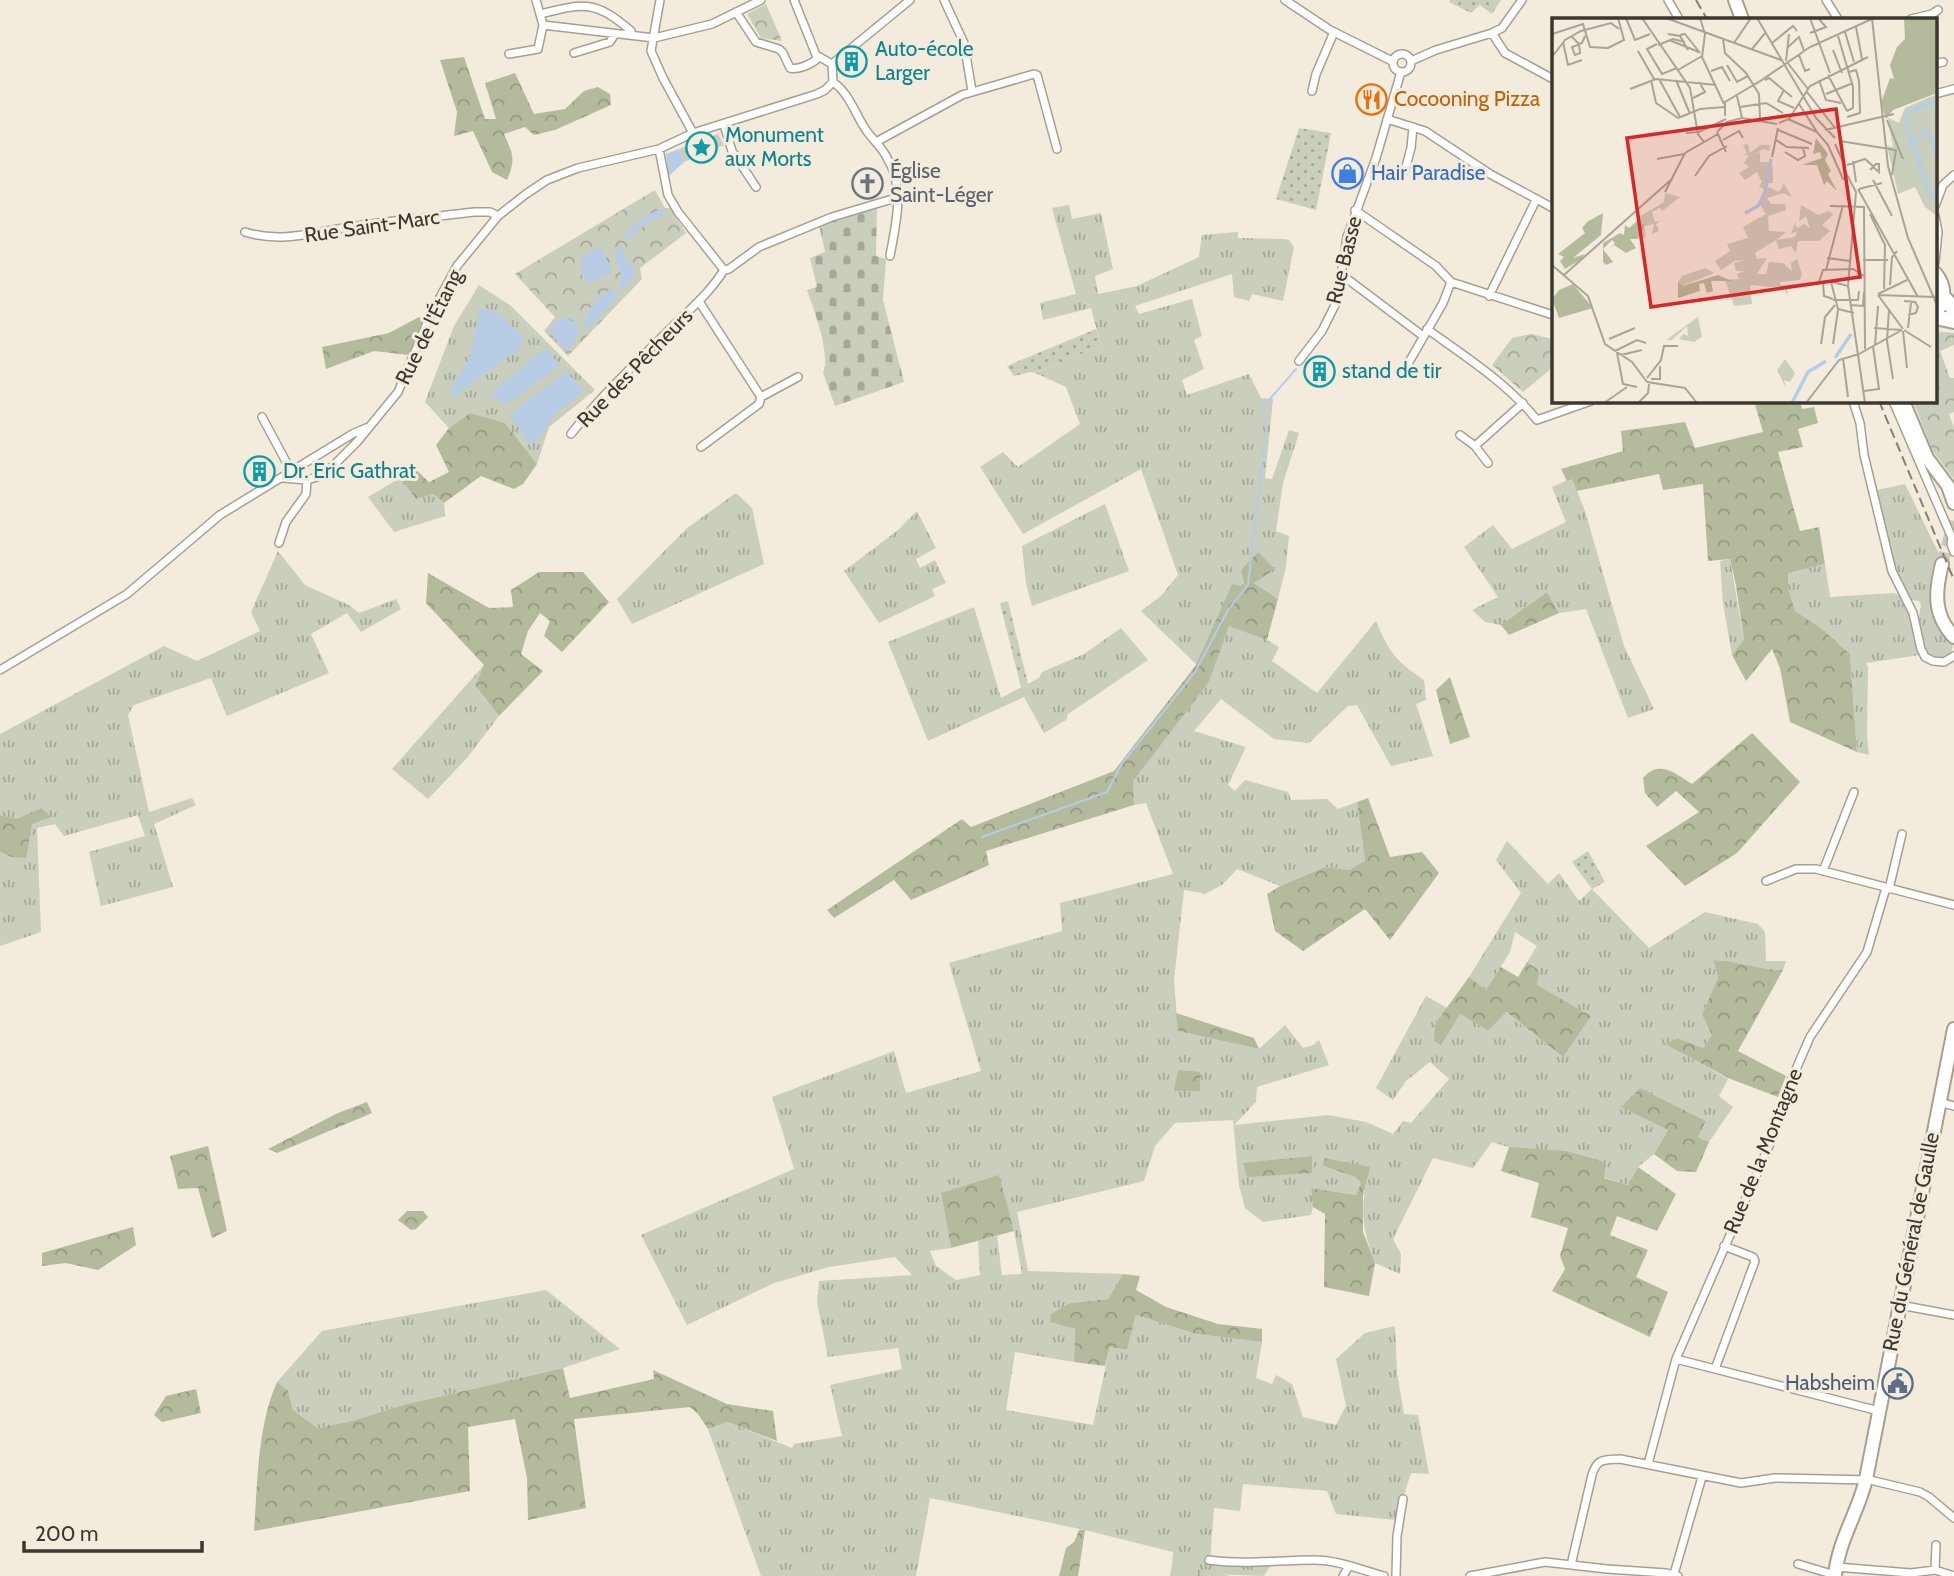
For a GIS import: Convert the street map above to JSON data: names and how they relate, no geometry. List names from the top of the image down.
{
  "streets": {
    "main road": ["Rue du Général de Gaulle"],
    "street": [
      "Rue Saint-Marc",
      "Rue Basse",
      "Rue de l'Étang",
      "Rue des Pêcheurs",
      "Rue de la Montagne"
    ]
  },
  "crossings": [
    ["Rue Saint-Marc", "Rue de l'Étang"]
  ],
  "places": {
    "building": ["Auto-école Larger", "stand de tir", "Dr. Eric Gathrat"],
    "restaurant": ["Cocooning Pizza"],
    "place": ["Monument aux Morts"],
    "shop": ["Hair Paradise"],
    "church": ["Église Saint-Léger"],
    "public building": ["Habsheim"]
  },
  "scale_bar": "200 m"
}
